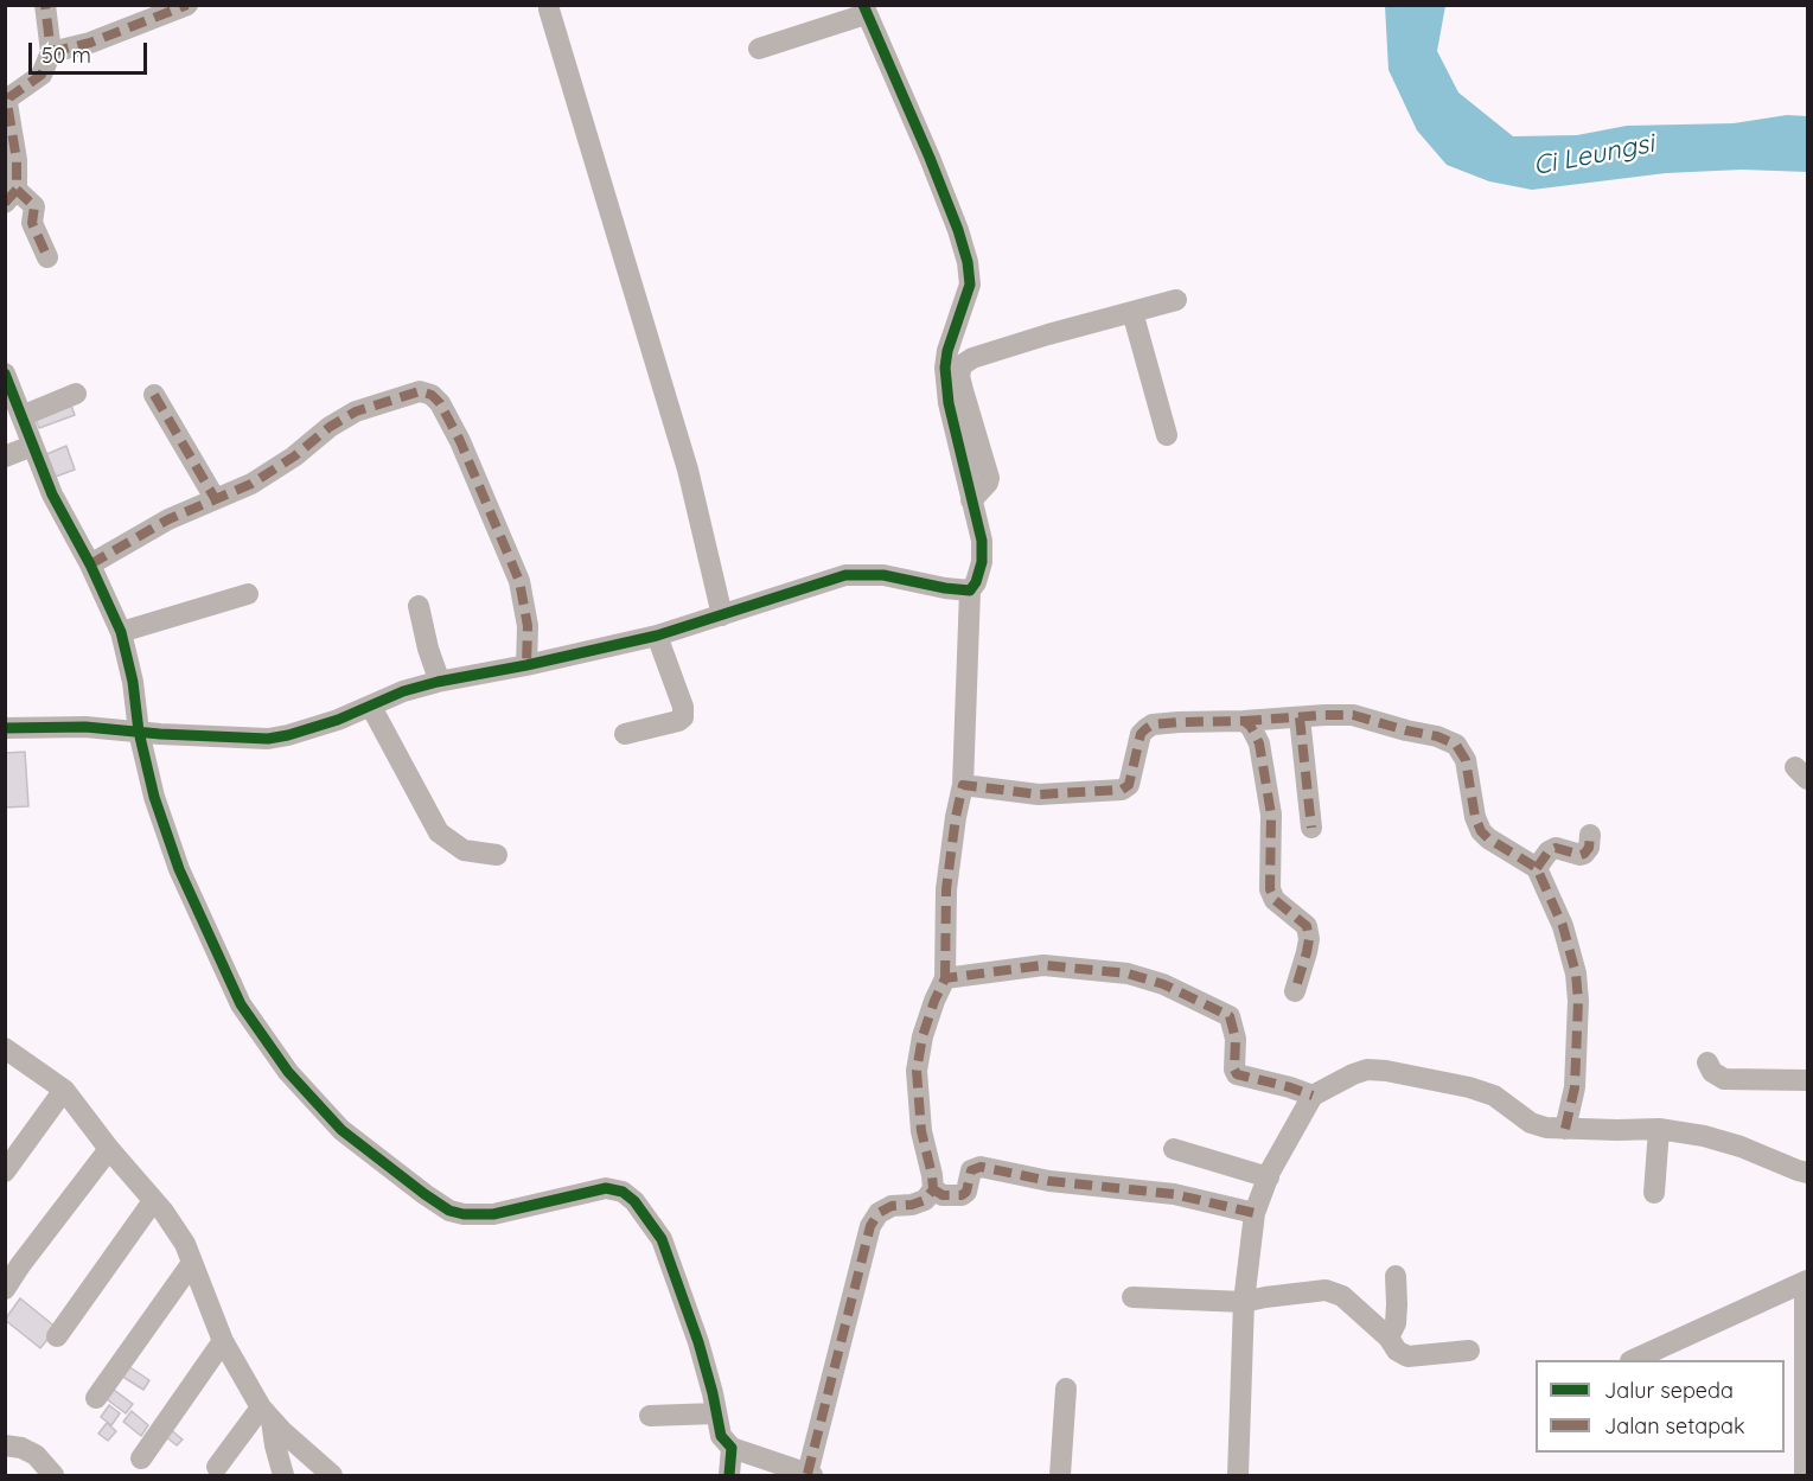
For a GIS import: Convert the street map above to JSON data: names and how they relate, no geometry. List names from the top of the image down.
{
  "water": ["Ci Leungsi"],
  "legend": ["Jalur sepeda", "Jalan setapak"],
  "scale_bar": "50 m"
}
